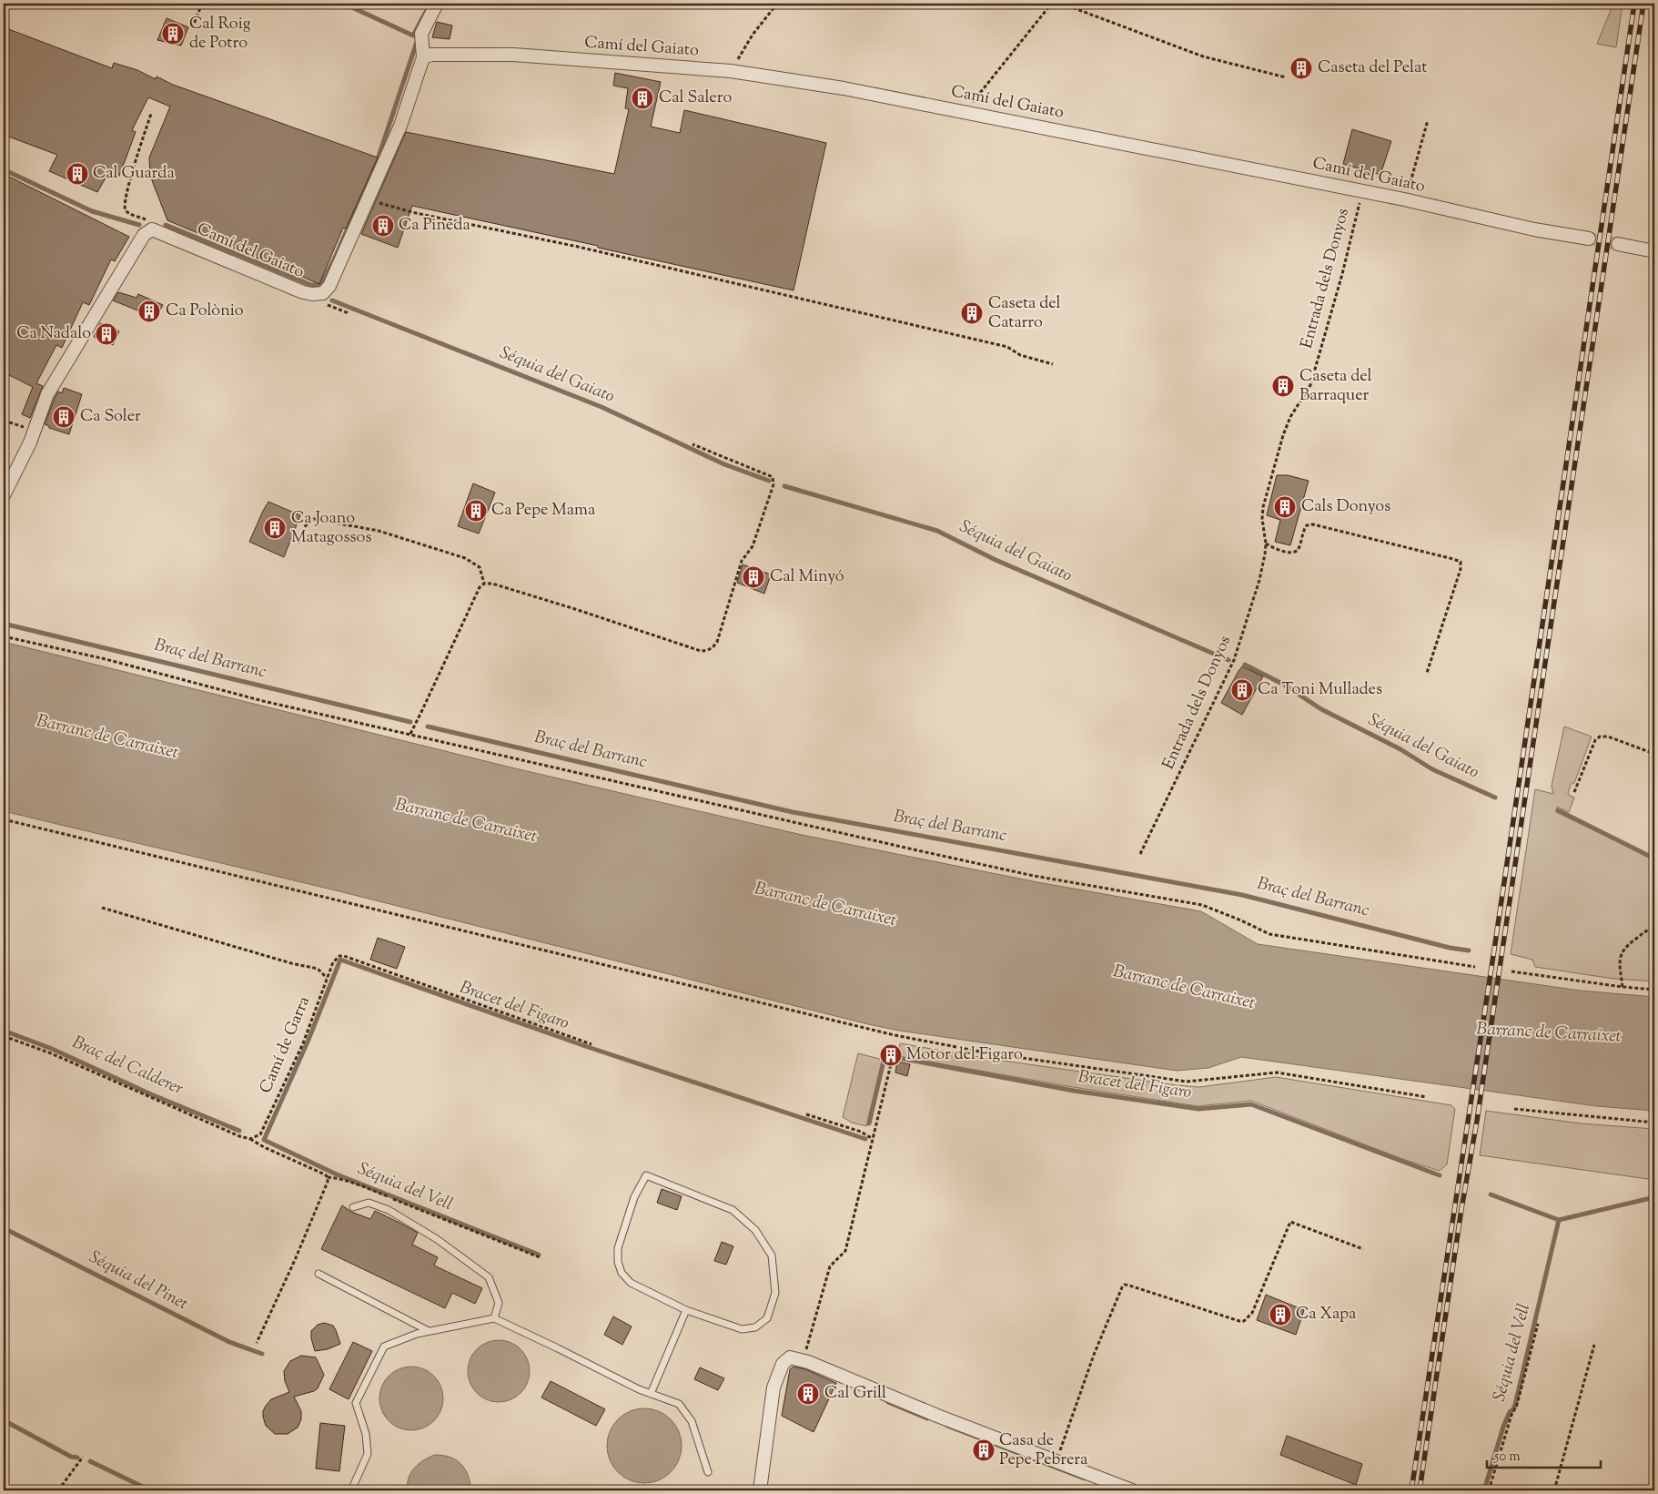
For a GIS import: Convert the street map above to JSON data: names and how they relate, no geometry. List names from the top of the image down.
{
  "streets": {
    "street": ["Camí del Gaiato"],
    "path": ["Entrada dels Donyos", "Camí de Garra"]
  },
  "crossings": [
    ["Camí del Gaiato", "Entrada dels Donyos"]
  ],
  "water": [
    "Séquia del Gaiato",
    "Braç del Barranc",
    "Barranc de Carraixet",
    "Bracet del Figaro",
    "Braç del Calderer",
    "Séquia del Vell",
    "Séquia del Pinet"
  ],
  "places": {
    "building": [
      "Cal Roig de Potro",
      "Caseta del Pelat",
      "Cal Salero",
      "Cal Guarda",
      "Ca Pineda",
      "Ca Polònio",
      "Caseta del Catarro",
      "Ca Nadalo",
      "Caseta del Barraquer",
      "Ca Soler",
      "Cals Donyos",
      "Ca Pepe Mama",
      "Ca Joano Matagossos",
      "Cal Minyó",
      "Ca Toni Mullades",
      "Motor del Figaro",
      "Ca Xapa",
      "Cal Grill",
      "Casa de Pepe Pebrera"
    ]
  },
  "scale_bar": "50 m"
}
